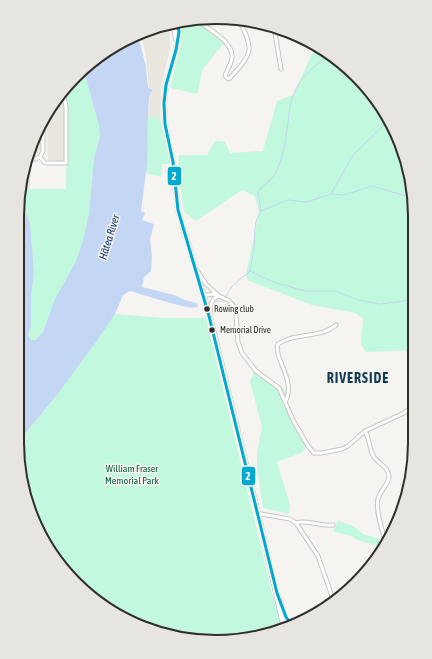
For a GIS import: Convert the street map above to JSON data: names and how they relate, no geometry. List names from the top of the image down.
{
  "districts": ["RIVERSIDE"],
  "water": ["Hātea River"],
  "parks": ["William Fraser Memorial Park"],
  "places": ["Rowing club", "Memorial Drive"],
  "lines": ["transit line 2"]
}
